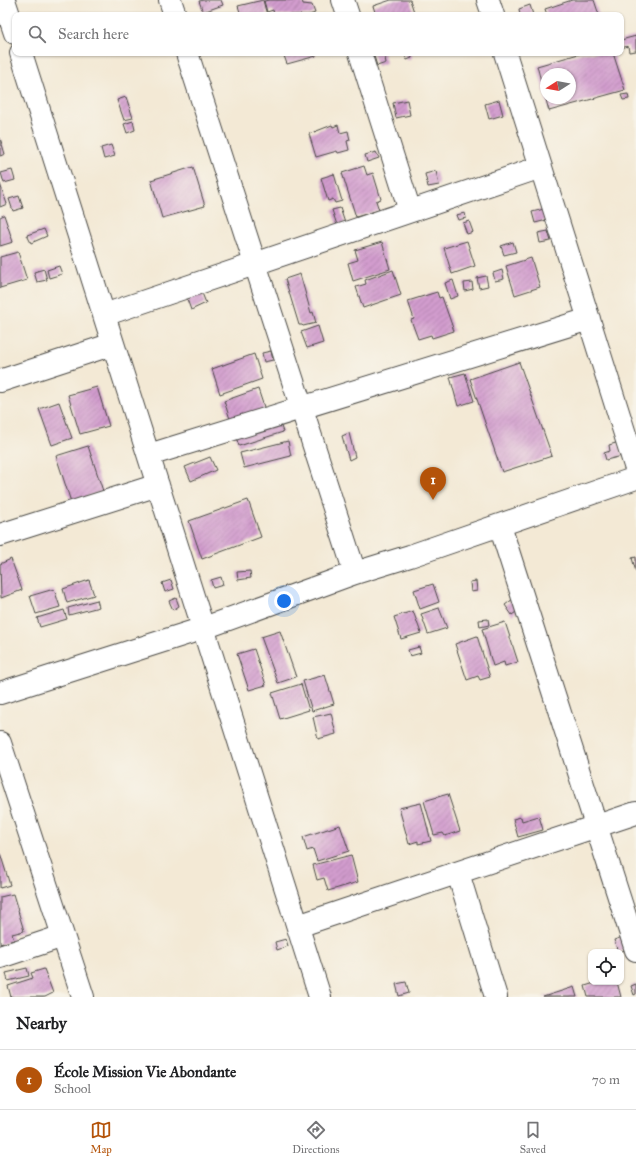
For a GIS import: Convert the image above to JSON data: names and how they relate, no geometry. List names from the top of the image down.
{
  "north": "left",
  "page": {
    "search": "Search here",
    "pins": "1",
    "heading": "Nearby",
    "list": [
      {
        "mark": "1",
        "name": "École Mission Vie Abondante",
        "note": "School",
        "value": "70 m"
      }
    ],
    "nav": ["Map", "Directions", "Saved"]
  }
}
